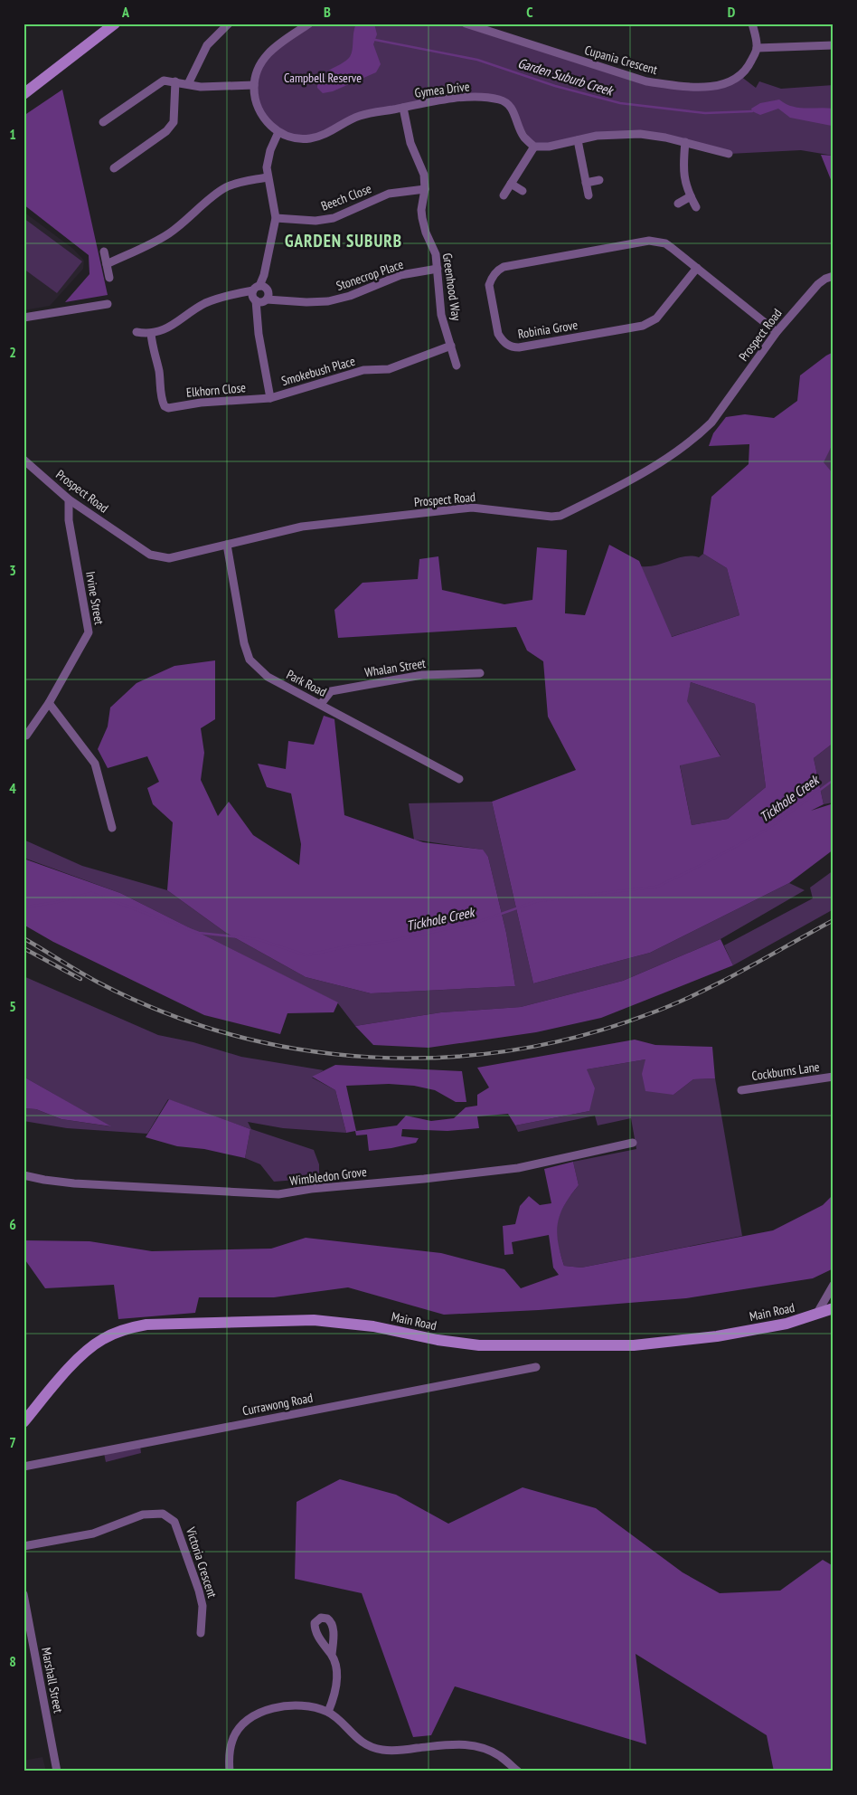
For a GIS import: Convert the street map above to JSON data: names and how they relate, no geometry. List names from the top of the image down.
{
  "streets": {
    "main road": ["Main Road"],
    "street": [
      "Cupania Crescent",
      "Gymea Drive",
      "Beech Close",
      "Stonecrop Place",
      "Greenhood Way",
      "Robinia Grove",
      "Prospect Road",
      "Smokebush Place",
      "Elkhorn Close",
      "Irvine Street",
      "Whalan Street",
      "Park Road",
      "Cockburns Lane",
      "Wimbledon Grove",
      "Currawong Road",
      "Victoria Crescent",
      "Marshall Street"
    ]
  },
  "crossings": [
    ["Gymea Drive", "Greenhood Way"],
    ["Beech Close", "Greenhood Way"],
    ["Stonecrop Place", "Greenhood Way"],
    ["Stonecrop Place", "Elkhorn Close"],
    ["Greenhood Way", "Smokebush Place"],
    ["Robinia Grove", "Prospect Road"],
    ["Prospect Road", "Irvine Street"],
    ["Prospect Road", "Park Road"],
    ["Smokebush Place", "Elkhorn Close"],
    ["Whalan Street", "Park Road"]
  ],
  "districts": ["GARDEN SUBURB"],
  "water": ["Garden Suburb Creek", "Tickhole Creek"],
  "parks": ["Campbell Reserve"],
  "grid": {
    "columns": [
      "A",
      "B",
      "C",
      "D"
    ],
    "rows": [
      "1",
      "2",
      "3",
      "4",
      "5",
      "6",
      "7",
      "8"
    ]
  }
}
